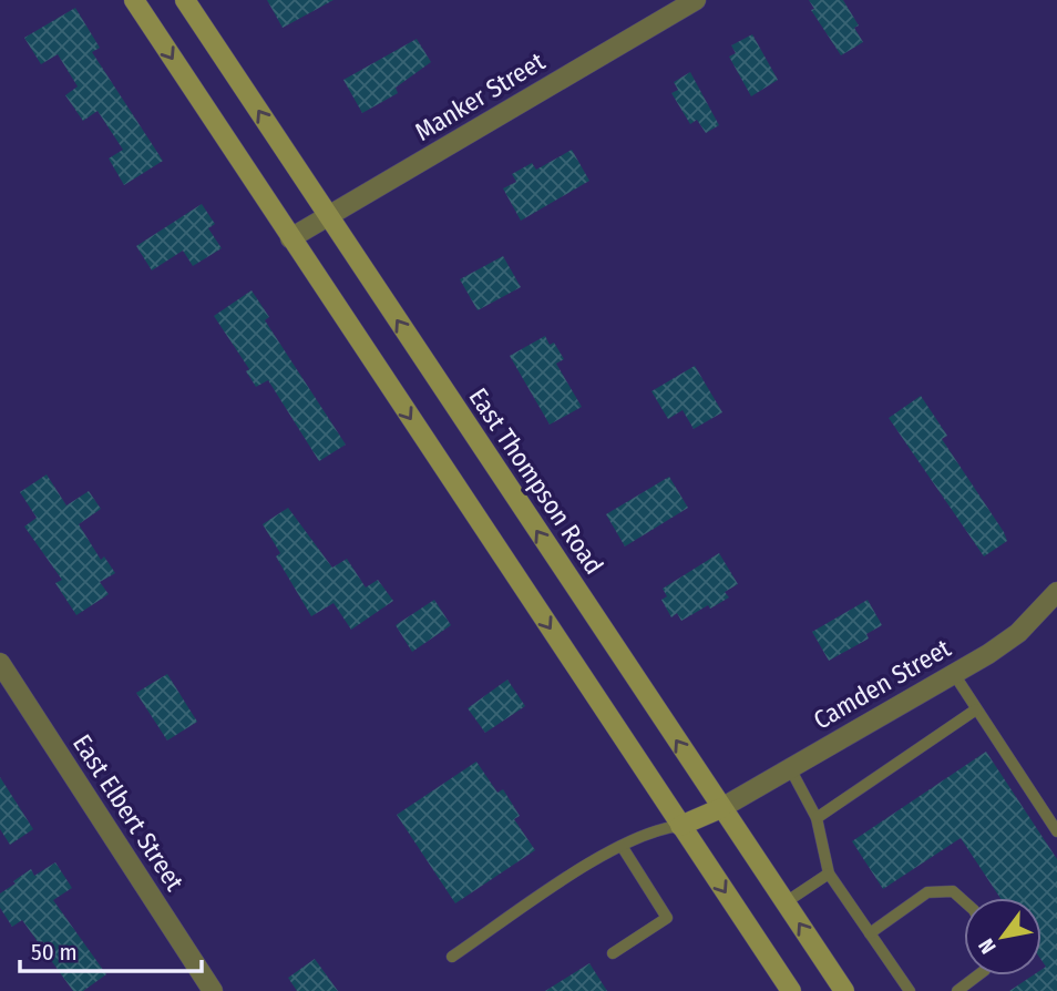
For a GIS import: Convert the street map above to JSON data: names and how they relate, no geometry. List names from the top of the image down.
{
  "streets": {
    "main road": ["East Thompson Road"],
    "street": ["Manker Street", "Camden Street", "East Elbert Street"]
  },
  "crossings": [
    ["Manker Street", "East Thompson Road"],
    ["East Thompson Road", "Camden Street"]
  ],
  "scale_bar": "50 m",
  "north": "bottom left"
}
